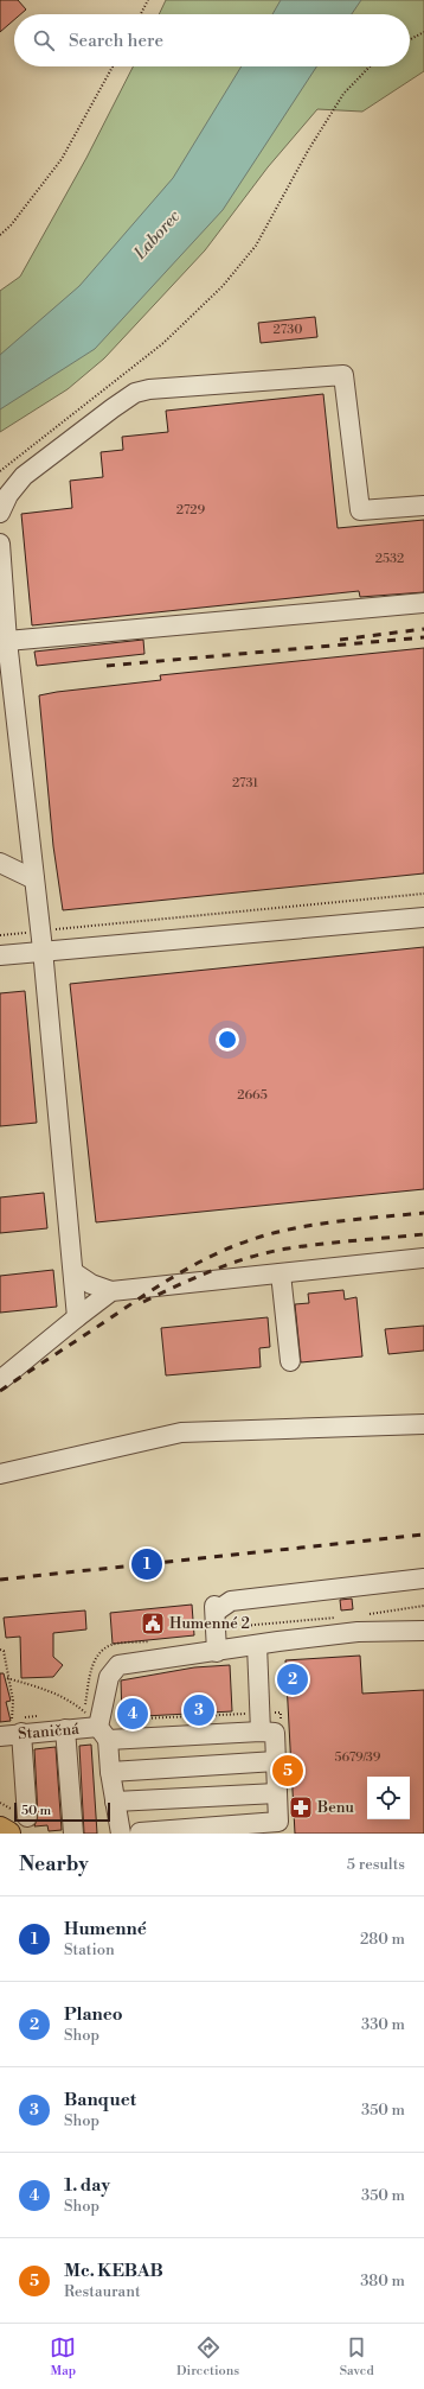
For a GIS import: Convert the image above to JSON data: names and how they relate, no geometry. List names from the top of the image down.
{
  "streets": {
    "lane": ["Staničná"]
  },
  "water": ["Laborec"],
  "places": {
    "public building": ["Humenné 2"],
    "pharmacy": ["Benu"]
  },
  "house_numbers": [
    "2730",
    "2729",
    "2532",
    "2731",
    "2665",
    "5679/39"
  ],
  "scale_bar": "50 m",
  "page": {
    "search": "Search here",
    "pins": [
      "1",
      "2",
      "3",
      "4",
      "5"
    ],
    "scale": "50 m",
    "heading": ["Nearby", "5 results"],
    "list": [
      {
        "mark": "1",
        "name": "Humenné",
        "note": "Station",
        "value": "280 m"
      },
      {
        "mark": "2",
        "name": "Planeo",
        "note": "Shop",
        "value": "330 m"
      },
      {
        "mark": "3",
        "name": "Banquet",
        "note": "Shop",
        "value": "350 m"
      },
      {
        "mark": "4",
        "name": "1. day",
        "note": "Shop",
        "value": "350 m"
      },
      {
        "mark": "5",
        "name": "Mc. KEBAB",
        "note": "Restaurant",
        "value": "380 m"
      }
    ],
    "nav": ["Map", "Directions", "Saved"]
  }
}
